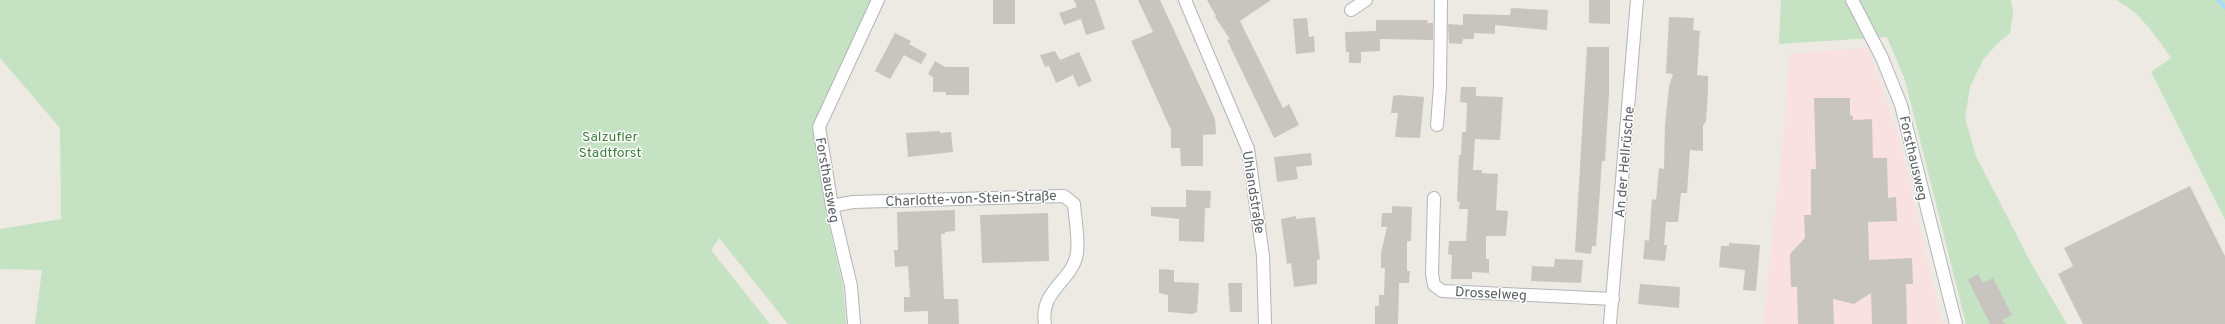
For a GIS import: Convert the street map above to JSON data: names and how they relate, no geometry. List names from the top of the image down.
{
  "streets": {
    "street": [
      "Forsthausweg",
      "An der Hellrüsche",
      "Uhlandstraße",
      "Charlotte-von-Stein-Straße",
      "Drosselweg"
    ]
  },
  "crossings": [
    ["Forsthausweg", "Charlotte-von-Stein-Straße"],
    ["An der Hellrüsche", "Drosselweg"]
  ],
  "parks": ["Salzufler Stadtforst"]
}
